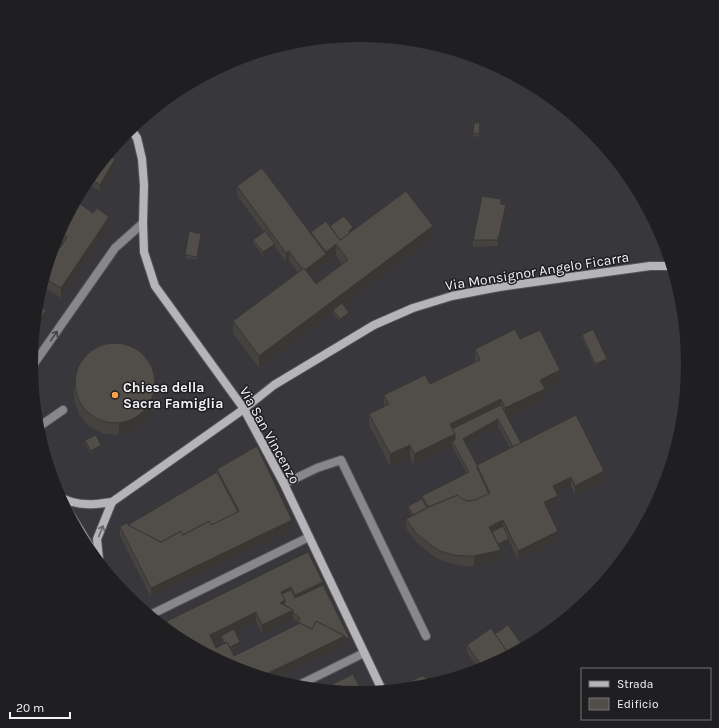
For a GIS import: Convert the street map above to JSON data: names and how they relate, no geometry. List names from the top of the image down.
{
  "streets": {
    "main road": ["Via Monsignor Angelo Ficarra", "Via San Vincenzo"]
  },
  "crossings": [
    ["Via Monsignor Angelo Ficarra", "Via San Vincenzo"]
  ],
  "places": ["Chiesa della Sacra Famiglia"],
  "legend": ["Strada", "Edificio"],
  "scale_bar": "20 m"
}
